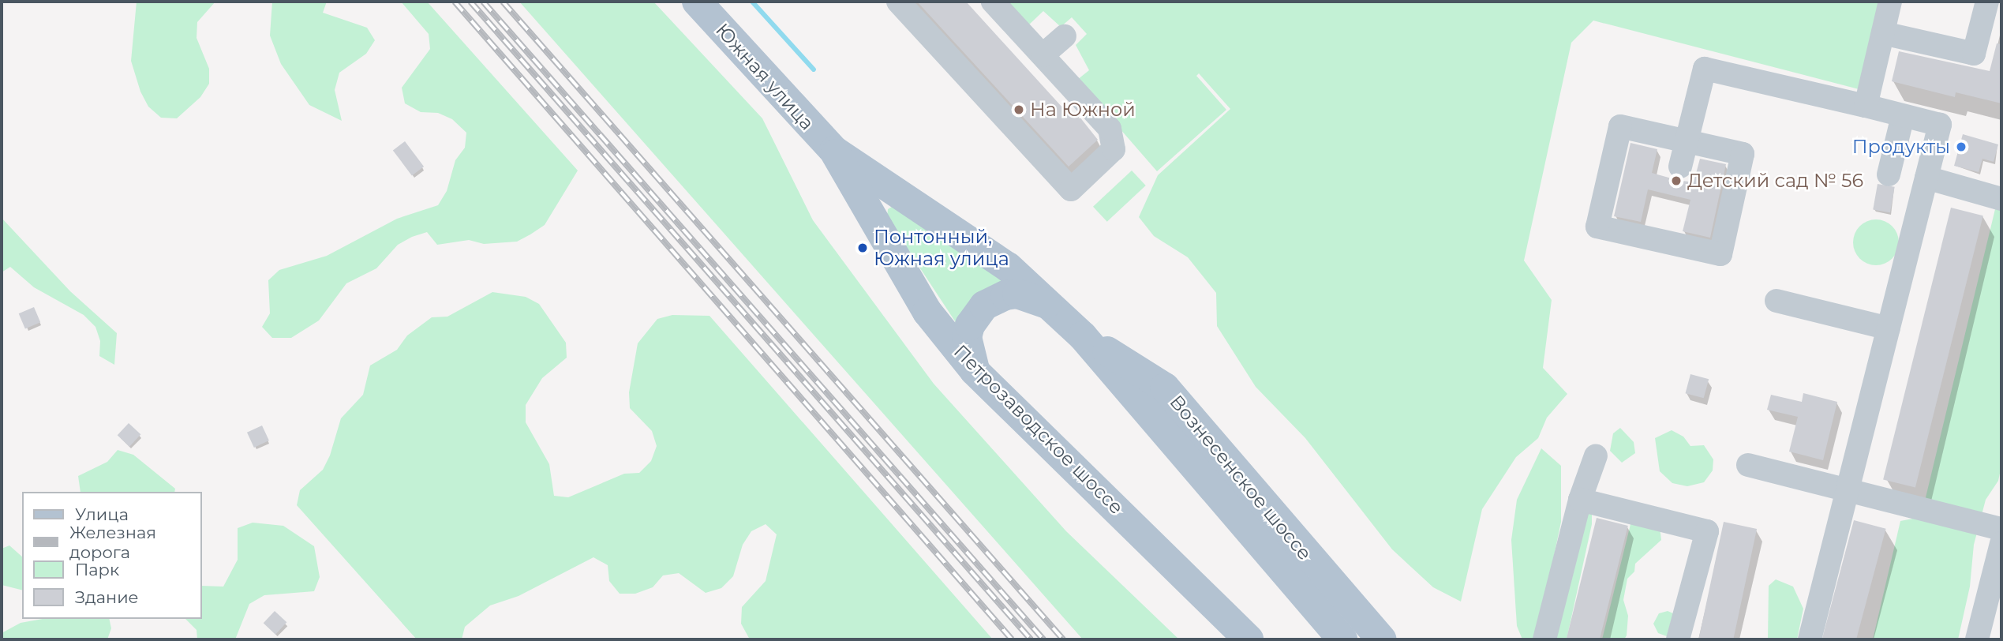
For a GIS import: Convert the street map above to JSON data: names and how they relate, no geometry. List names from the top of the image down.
{
  "streets": {
    "main road": ["Южная улица", "Петрозаводское шоссе", "Вознесенское шоссе"]
  },
  "crossings": [
    ["Южная улица", "Петрозаводское шоссе"]
  ],
  "places": [
    "На Южной",
    "Продукты",
    "Детский сад № 56",
    "Понтонный, Южная улица"
  ],
  "legend": [
    "Улица",
    "Железная дорога",
    "Парк",
    "Здание"
  ]
}
